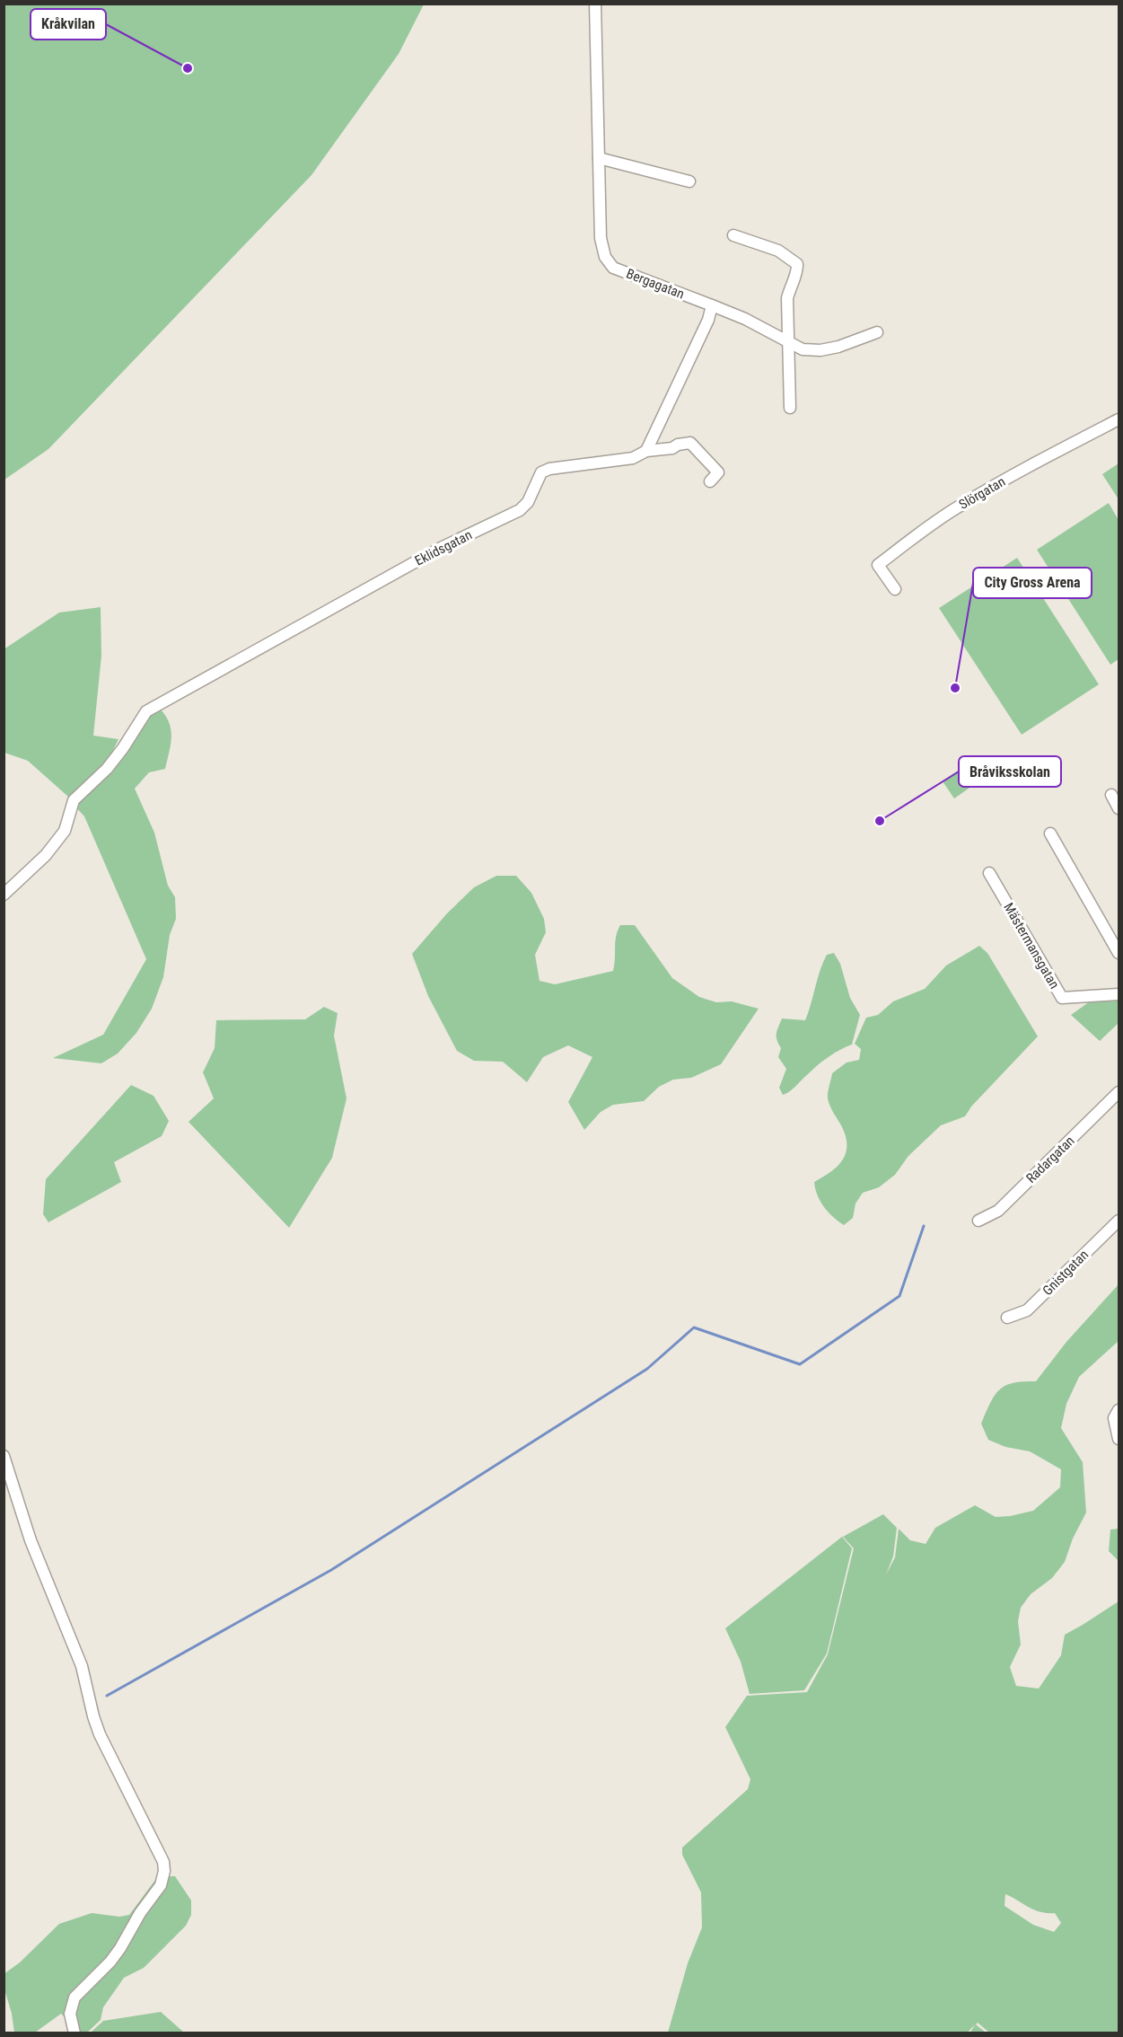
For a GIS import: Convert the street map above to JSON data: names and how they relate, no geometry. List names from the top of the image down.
{
  "streets": {
    "street": [
      "Bergagatan",
      "Slörgatan",
      "Eklidsgatan",
      "Mästermansgatan",
      "Radargatan",
      "Gnistgatan"
    ]
  },
  "places": ["Kråkvilan", "City Gross Arena", "Bråviksskolan"]
}
